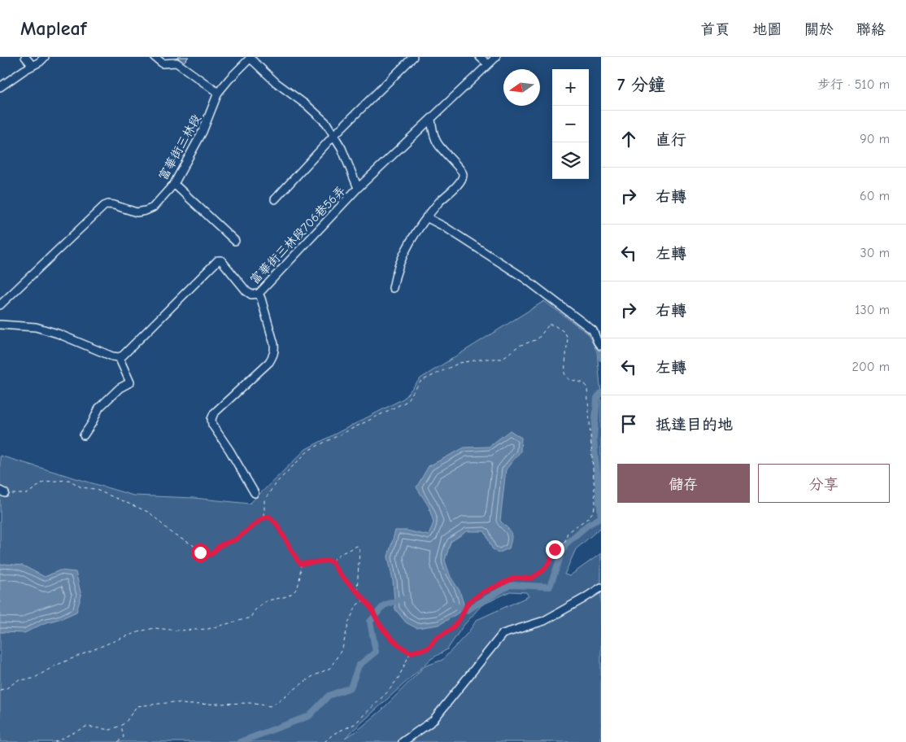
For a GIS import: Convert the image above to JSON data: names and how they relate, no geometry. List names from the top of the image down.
{
  "streets": {
    "street": ["富華街三林段", "富華街三林段706巷56弄"]
  },
  "north": "left",
  "page": {
    "header": "Mapleaf",
    "nav": [
      "首頁",
      "地圖",
      "關於",
      "聯絡"
    ],
    "heading": ["7 分鐘", "步行 · 510 m"],
    "map_buttons": ["+", "−"],
    "list": [
      ["直行", "90 m"],
      ["右轉", "60 m"],
      ["左轉", "30 m"],
      ["右轉", "130 m"],
      ["左轉", "200 m"],
      "抵達目的地"
    ],
    "buttons": ["儲存", "分享"]
  }
}
